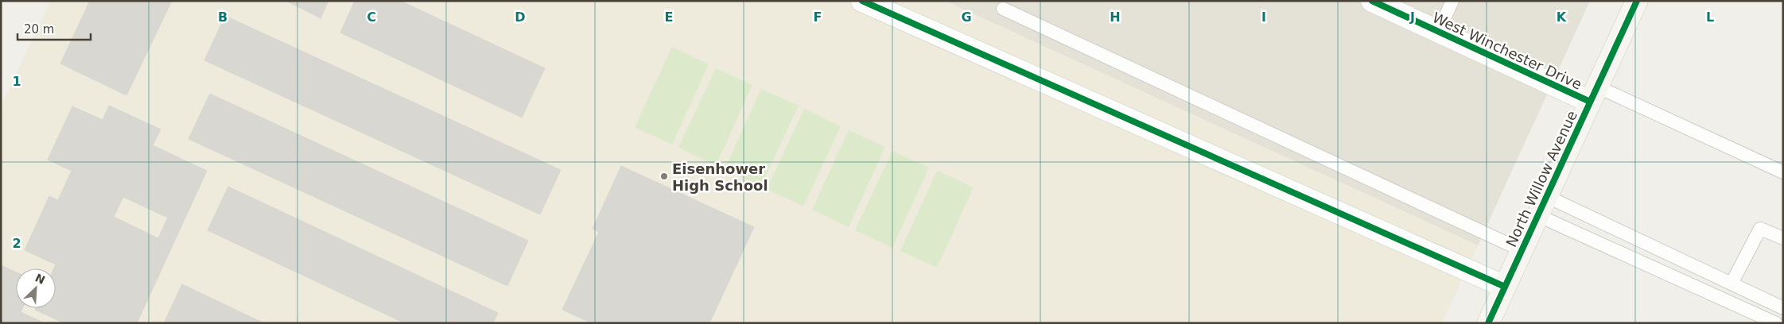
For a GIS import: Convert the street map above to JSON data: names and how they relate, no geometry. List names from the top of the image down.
{
  "streets": {
    "street": ["West Winchester Drive", "North Willow Avenue"]
  },
  "crossings": [
    ["West Winchester Drive", "North Willow Avenue"]
  ],
  "places": ["Eisenhower High School"],
  "scale_bar": "20 m",
  "north": "top right",
  "grid": {
    "columns": [
      "B",
      "C",
      "D",
      "E",
      "F",
      "G",
      "H",
      "I",
      "J",
      "K",
      "L"
    ],
    "rows": ["1", "2"]
  }
}
